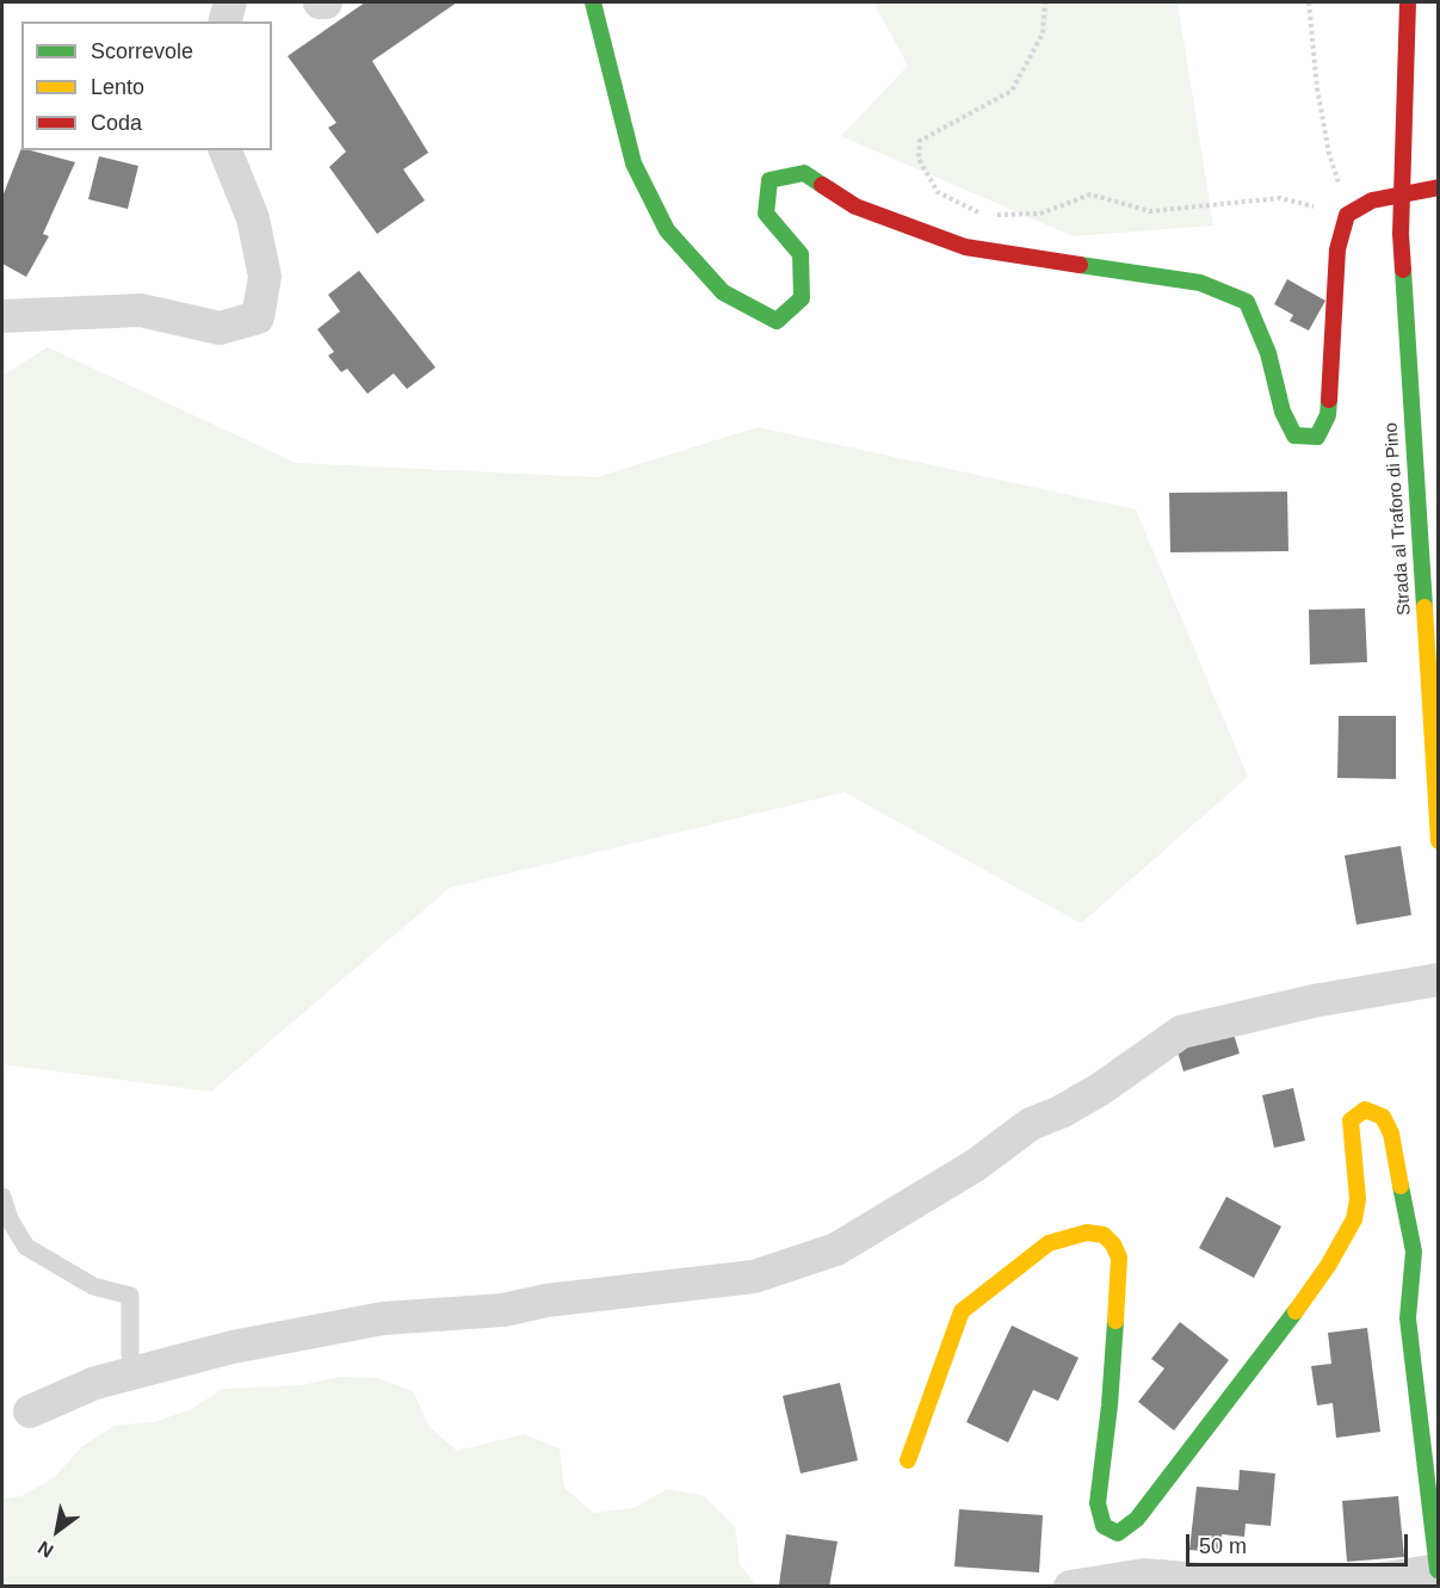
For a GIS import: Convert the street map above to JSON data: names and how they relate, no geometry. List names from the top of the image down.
{
  "streets": {
    "street": ["Strada al Traforo di Pino"]
  },
  "legend": ["Scorrevole", "Lento", "Coda"],
  "scale_bar": "50 m",
  "north": "bottom left"
}
